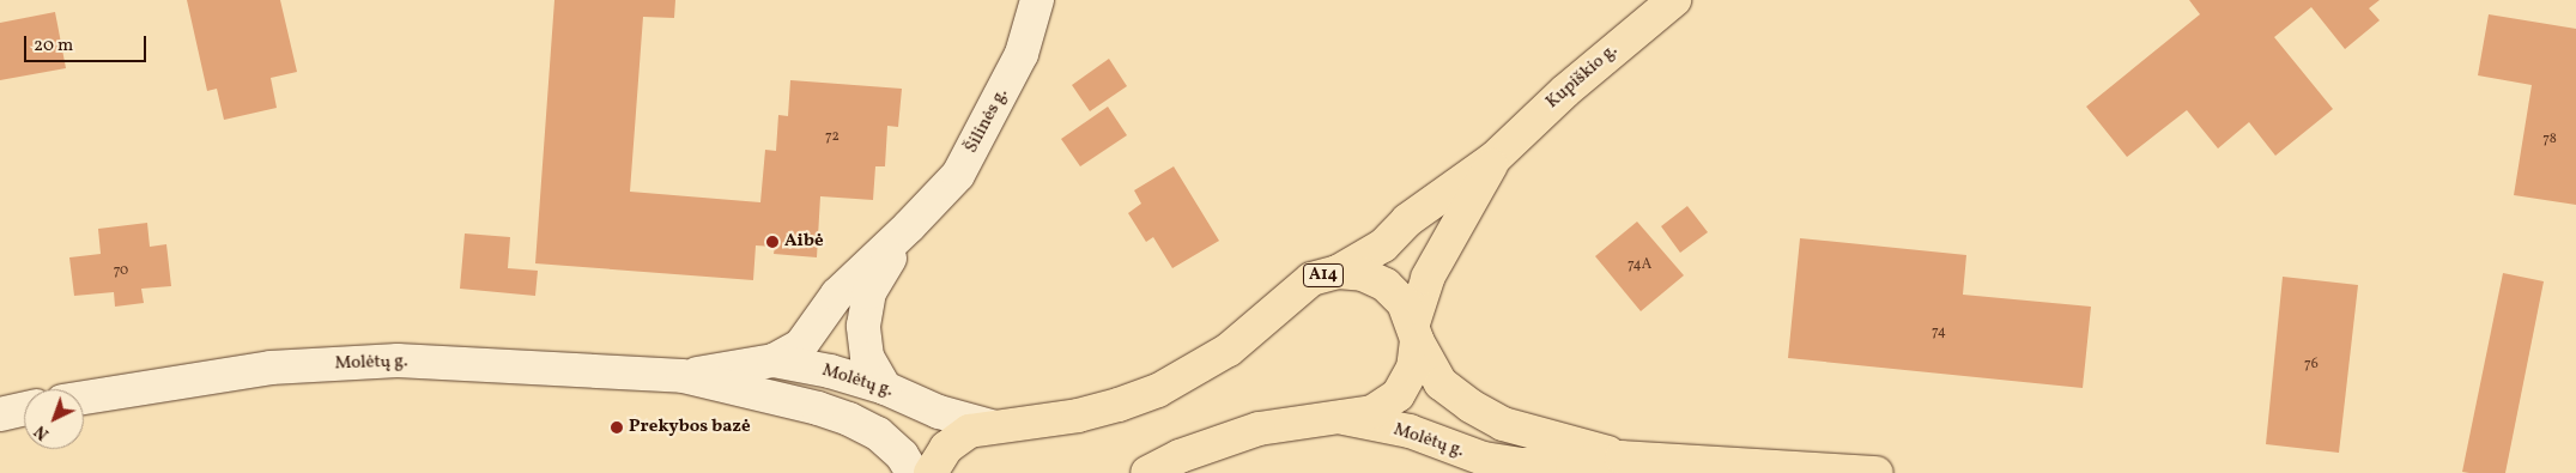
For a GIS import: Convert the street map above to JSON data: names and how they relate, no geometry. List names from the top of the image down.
{
  "streets": {
    "main road": ["Kupiškio g.", "A14", "Molėtų g."],
    "street": ["Šilinės g."]
  },
  "crossings": [
    ["Kupiškio g.", "A14"],
    ["Kupiškio g.", "Molėtų g."],
    ["Šilinės g.", "Molėtų g."],
    ["A14", "Molėtų g."]
  ],
  "places": ["Aibė", "Prekybos bazė"],
  "house_numbers": [
    "72",
    "78",
    "74A",
    "70",
    "74",
    "76"
  ],
  "scale_bar": "20 m",
  "north": "bottom left"
}
